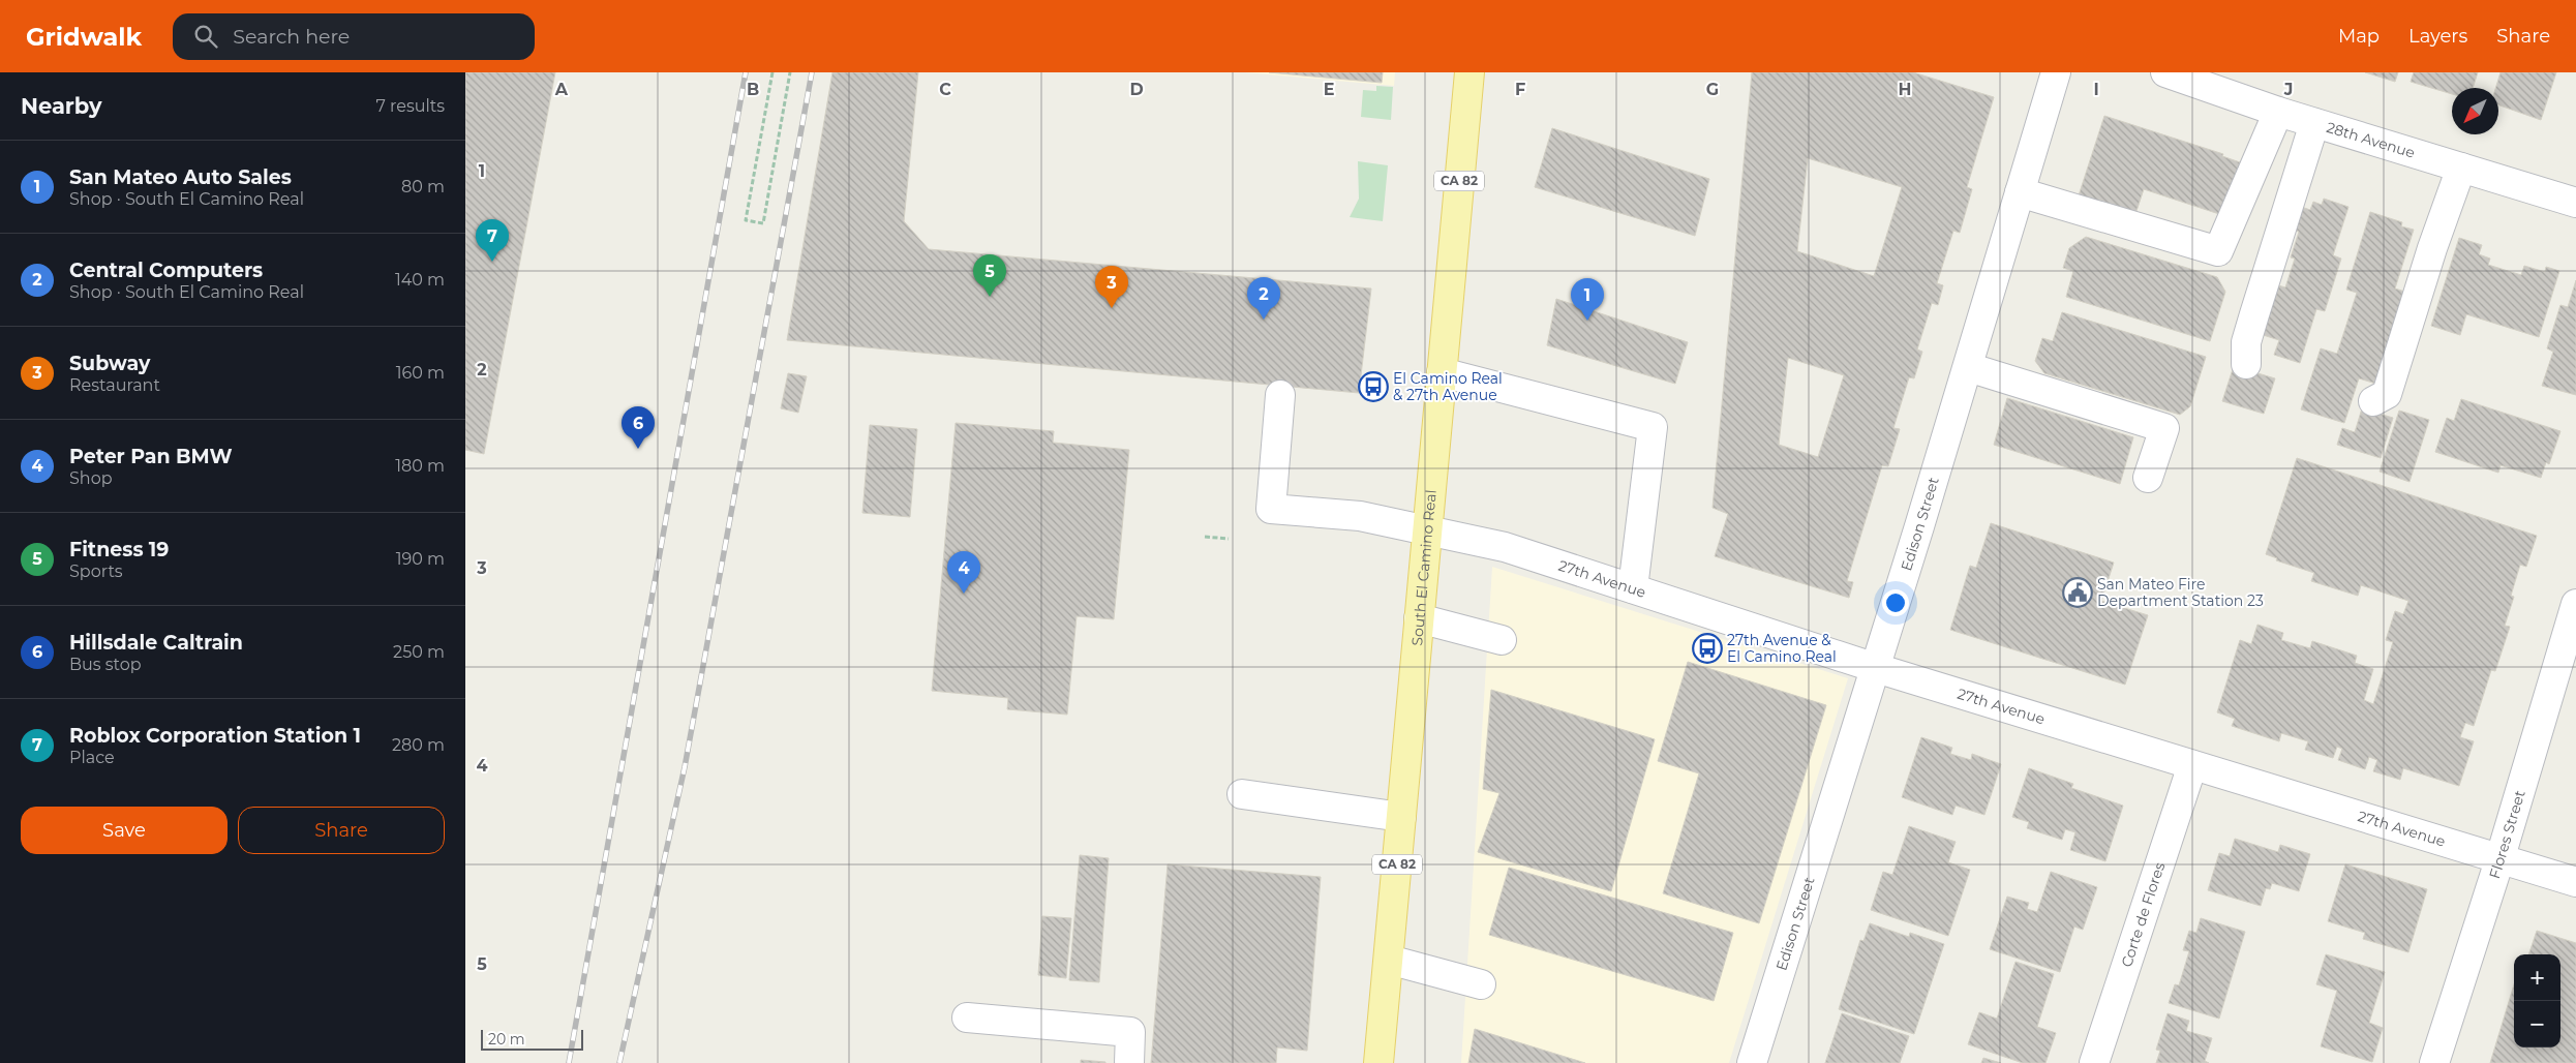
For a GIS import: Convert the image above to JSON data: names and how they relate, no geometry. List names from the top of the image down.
{
  "streets": {
    "main road": ["CA 82", "South El Camino Real"],
    "street": [
      "28th Avenue",
      "Edison Street",
      "27th Avenue",
      "Flores Street",
      "Corte de Flores"
    ]
  },
  "crossings": [
    ["Edison Street", "27th Avenue"],
    ["South El Camino Real", "27th Avenue"],
    ["27th Avenue", "Flores Street"],
    ["27th Avenue", "Corte de Flores"]
  ],
  "places": {
    "bus stop": ["El Camino Real & 27th Avenue", "27th Avenue & El Camino Real"],
    "public building": ["San Mateo Fire Department Station 23"]
  },
  "scale_bar": "20 m",
  "north": "bottom left",
  "page": {
    "header": "Gridwalk",
    "search": "Search here",
    "nav": ["Map", "Layers", "Share"],
    "heading": ["Nearby", "7 results"],
    "list": [
      {
        "mark": "1",
        "name": "San Mateo Auto Sales",
        "note": "Shop · South El Camino Real",
        "value": "80 m"
      },
      {
        "mark": "2",
        "name": "Central Computers",
        "note": "Shop · South El Camino Real",
        "value": "140 m"
      },
      {
        "mark": "3",
        "name": "Subway",
        "note": "Restaurant",
        "value": "160 m"
      },
      {
        "mark": "4",
        "name": "Peter Pan BMW",
        "note": "Shop",
        "value": "180 m"
      },
      {
        "mark": "5",
        "name": "Fitness 19",
        "note": "Sports",
        "value": "190 m"
      },
      {
        "mark": "6",
        "name": "Hillsdale Caltrain",
        "note": "Bus stop",
        "value": "250 m"
      },
      {
        "mark": "7",
        "name": "Roblox Corporation Station 1",
        "note": "Place",
        "value": "280 m"
      }
    ],
    "pins": [
      "7",
      "5",
      "3",
      "2",
      "1",
      "6",
      "4"
    ],
    "buttons": ["Save", "Share"],
    "map_buttons": ["+", "−"],
    "scale": "20 m"
  },
  "grid": {
    "columns": [
      "A",
      "B",
      "C",
      "D",
      "E",
      "F",
      "G",
      "H",
      "I",
      "J"
    ],
    "rows": [
      "1",
      "2",
      "3",
      "4",
      "5"
    ]
  }
}
